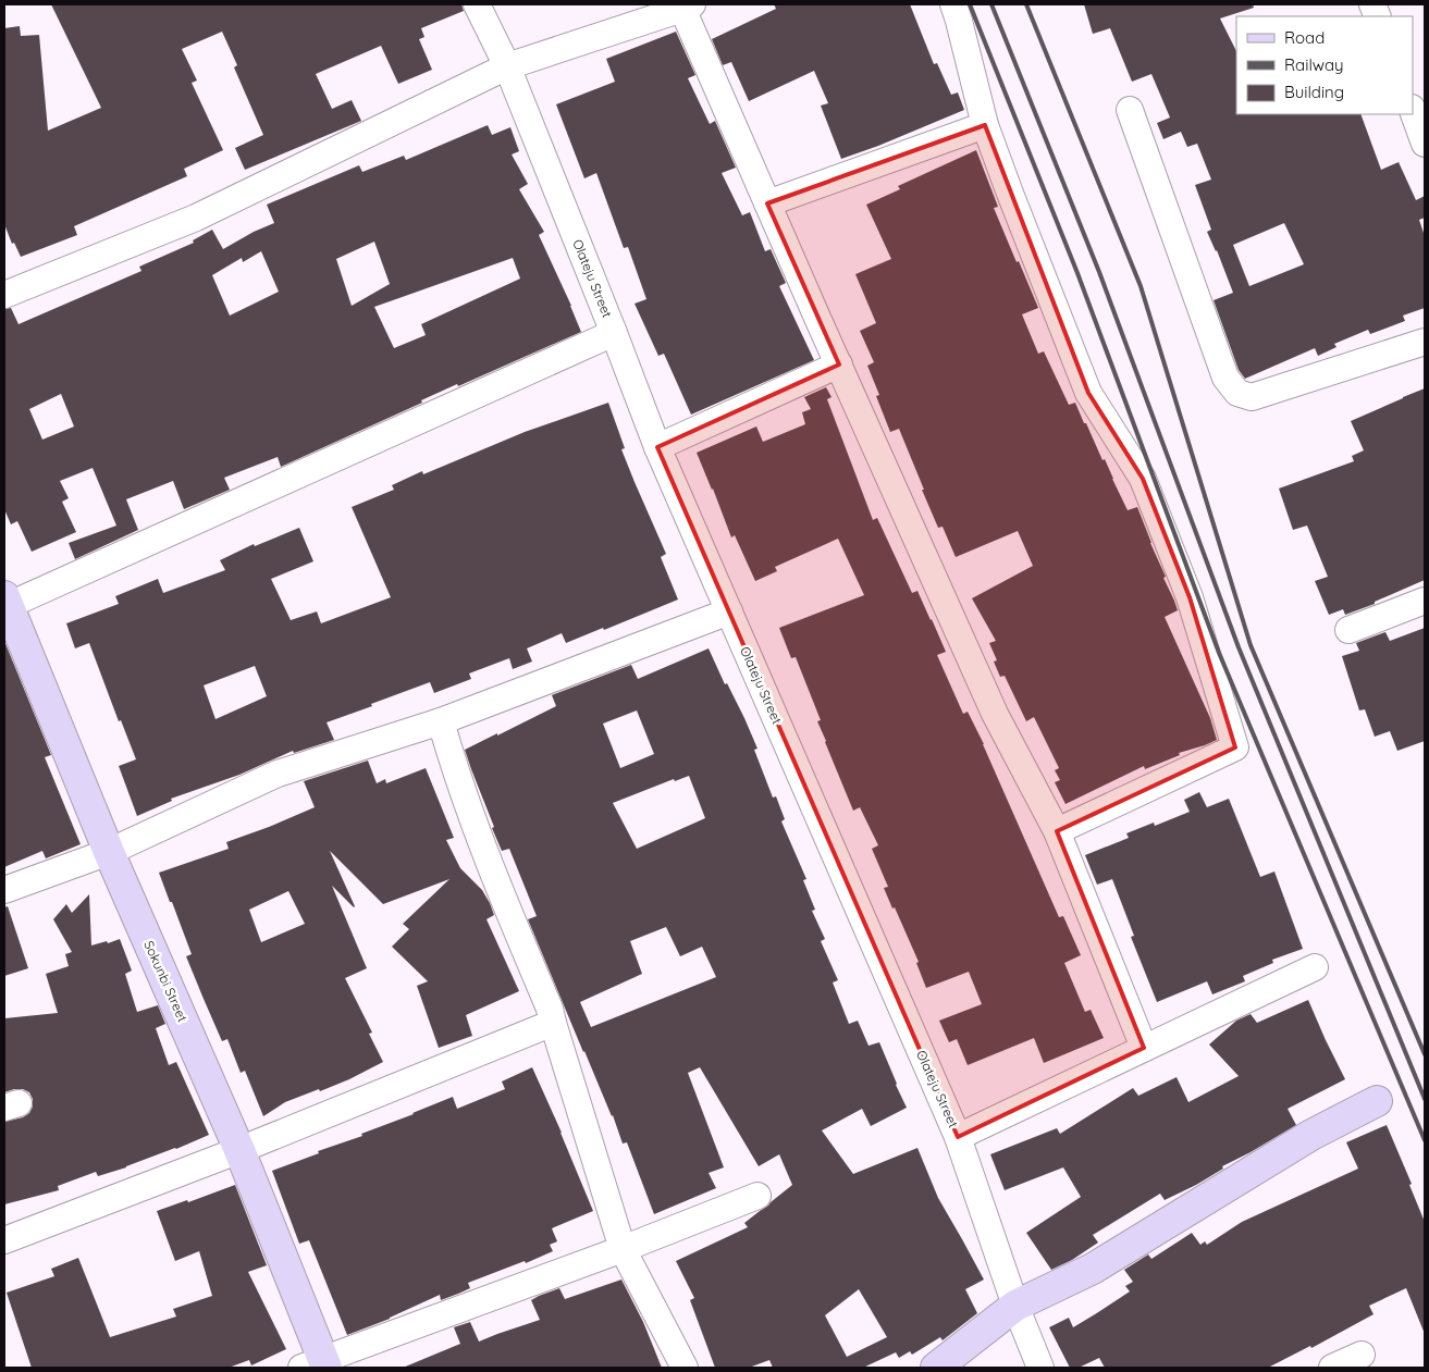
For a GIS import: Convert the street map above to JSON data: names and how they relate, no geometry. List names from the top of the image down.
{
  "streets": {
    "street": ["Olateju Street", "Sokunbi Street"]
  },
  "legend": ["Road", "Railway", "Building"]
}
